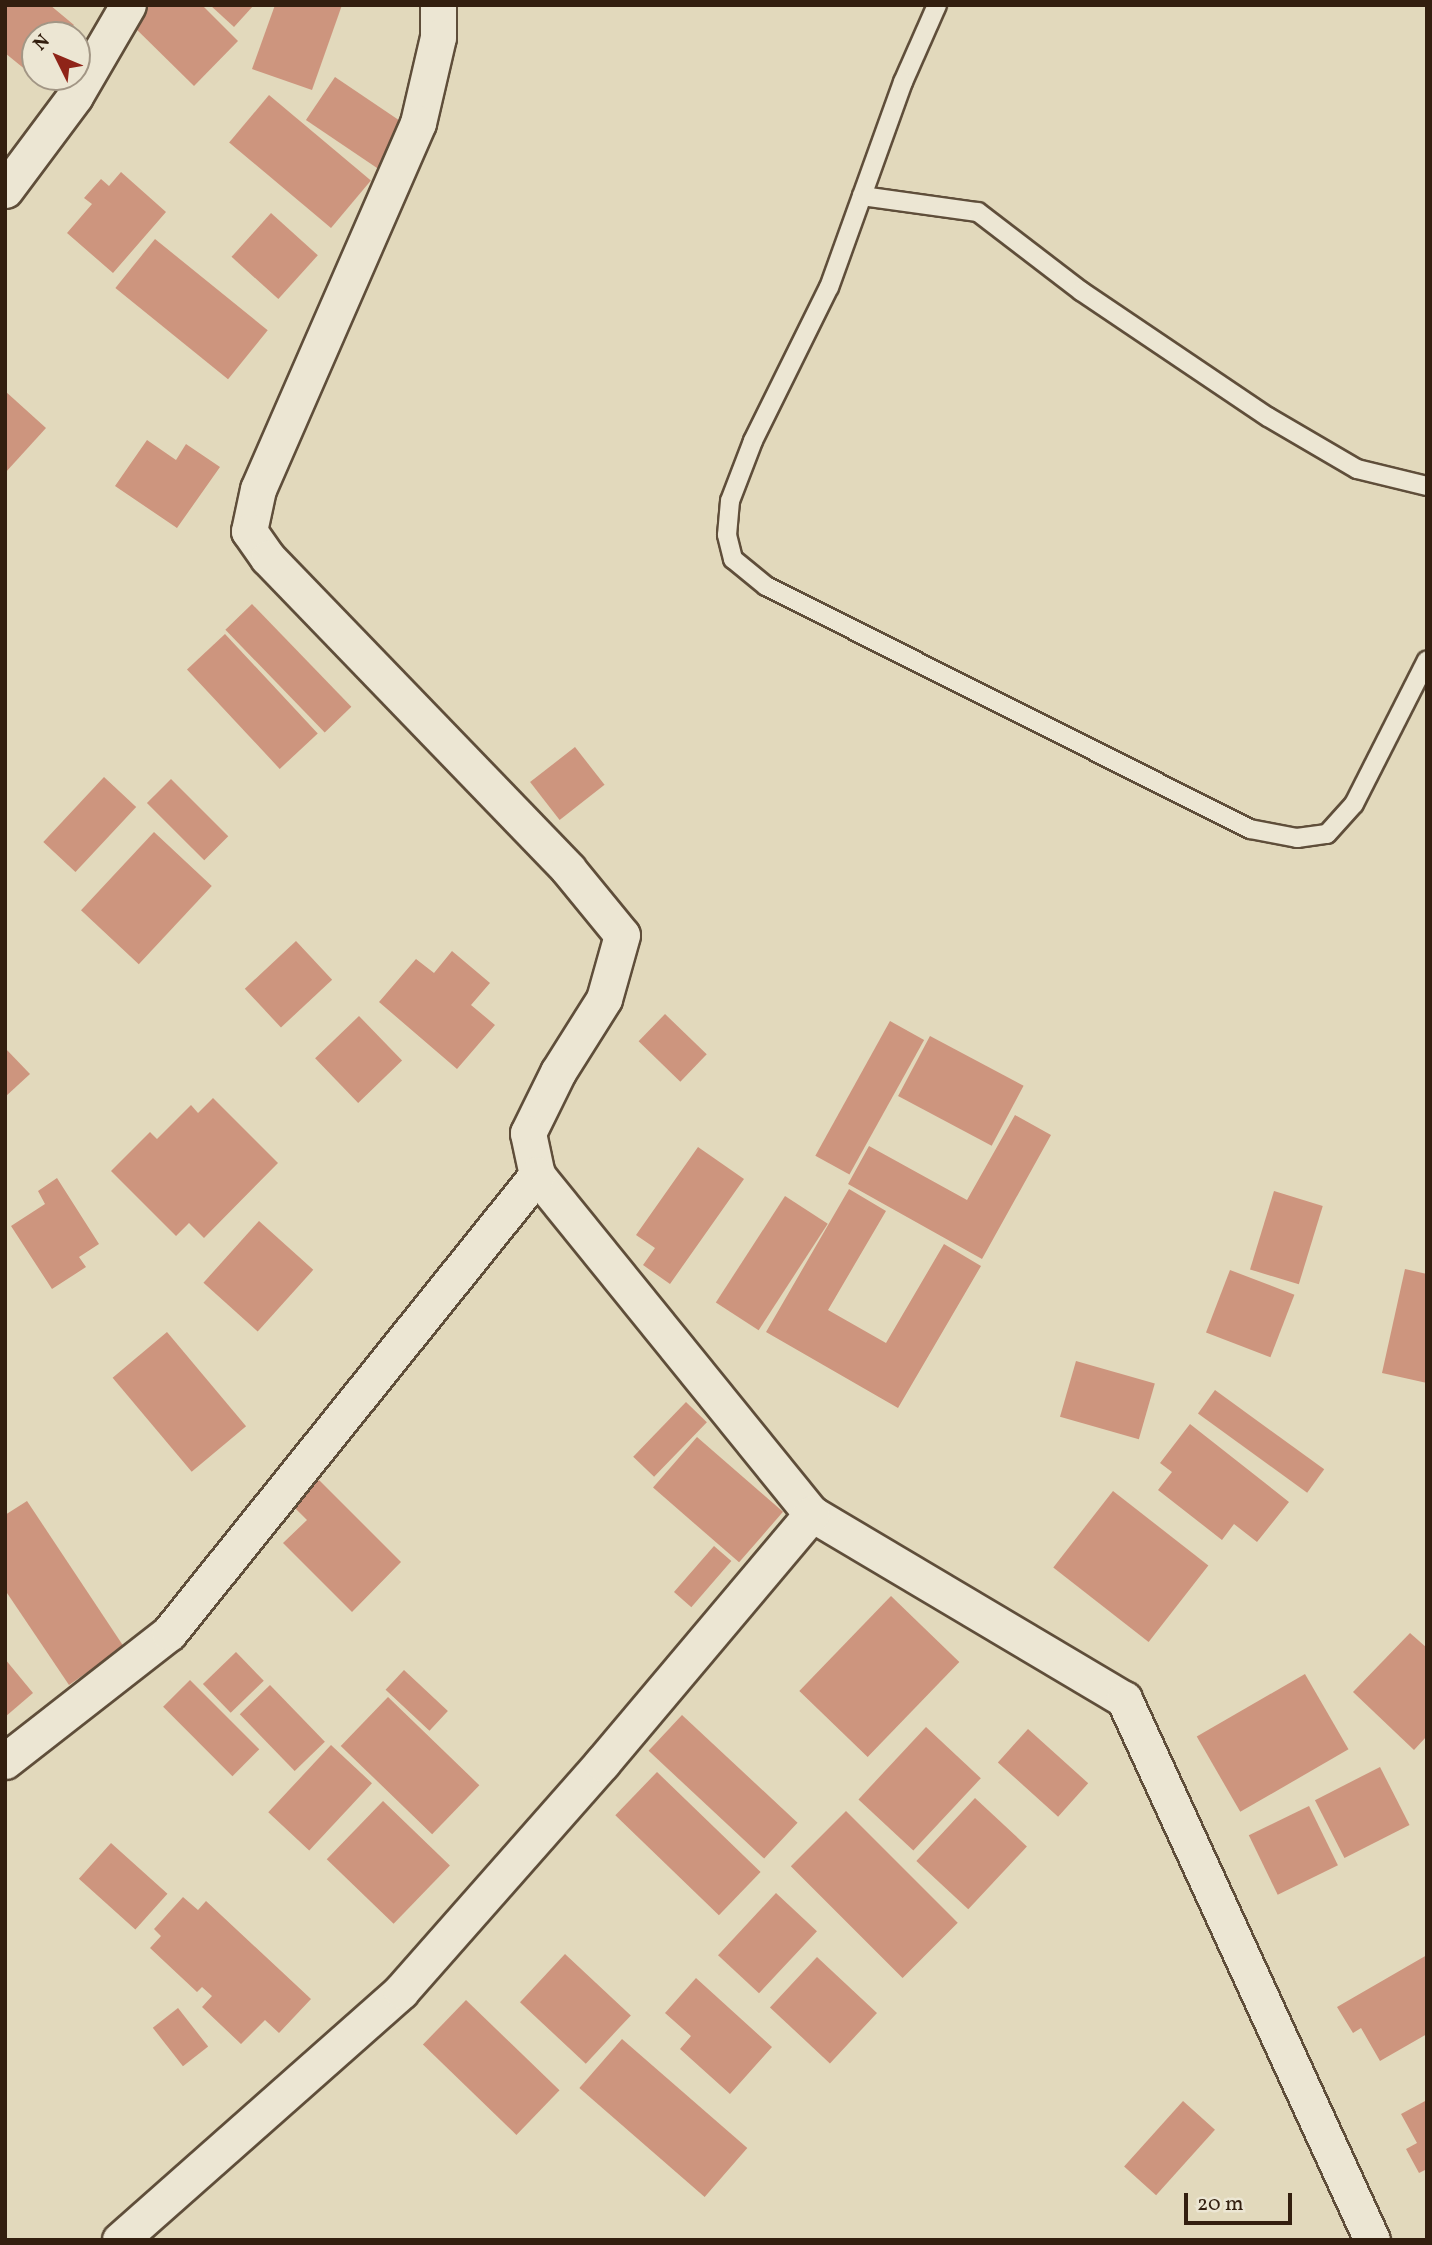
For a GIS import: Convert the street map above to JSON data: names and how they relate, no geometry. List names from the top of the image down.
{
  "scale_bar": "20 m",
  "north": "top left"
}
